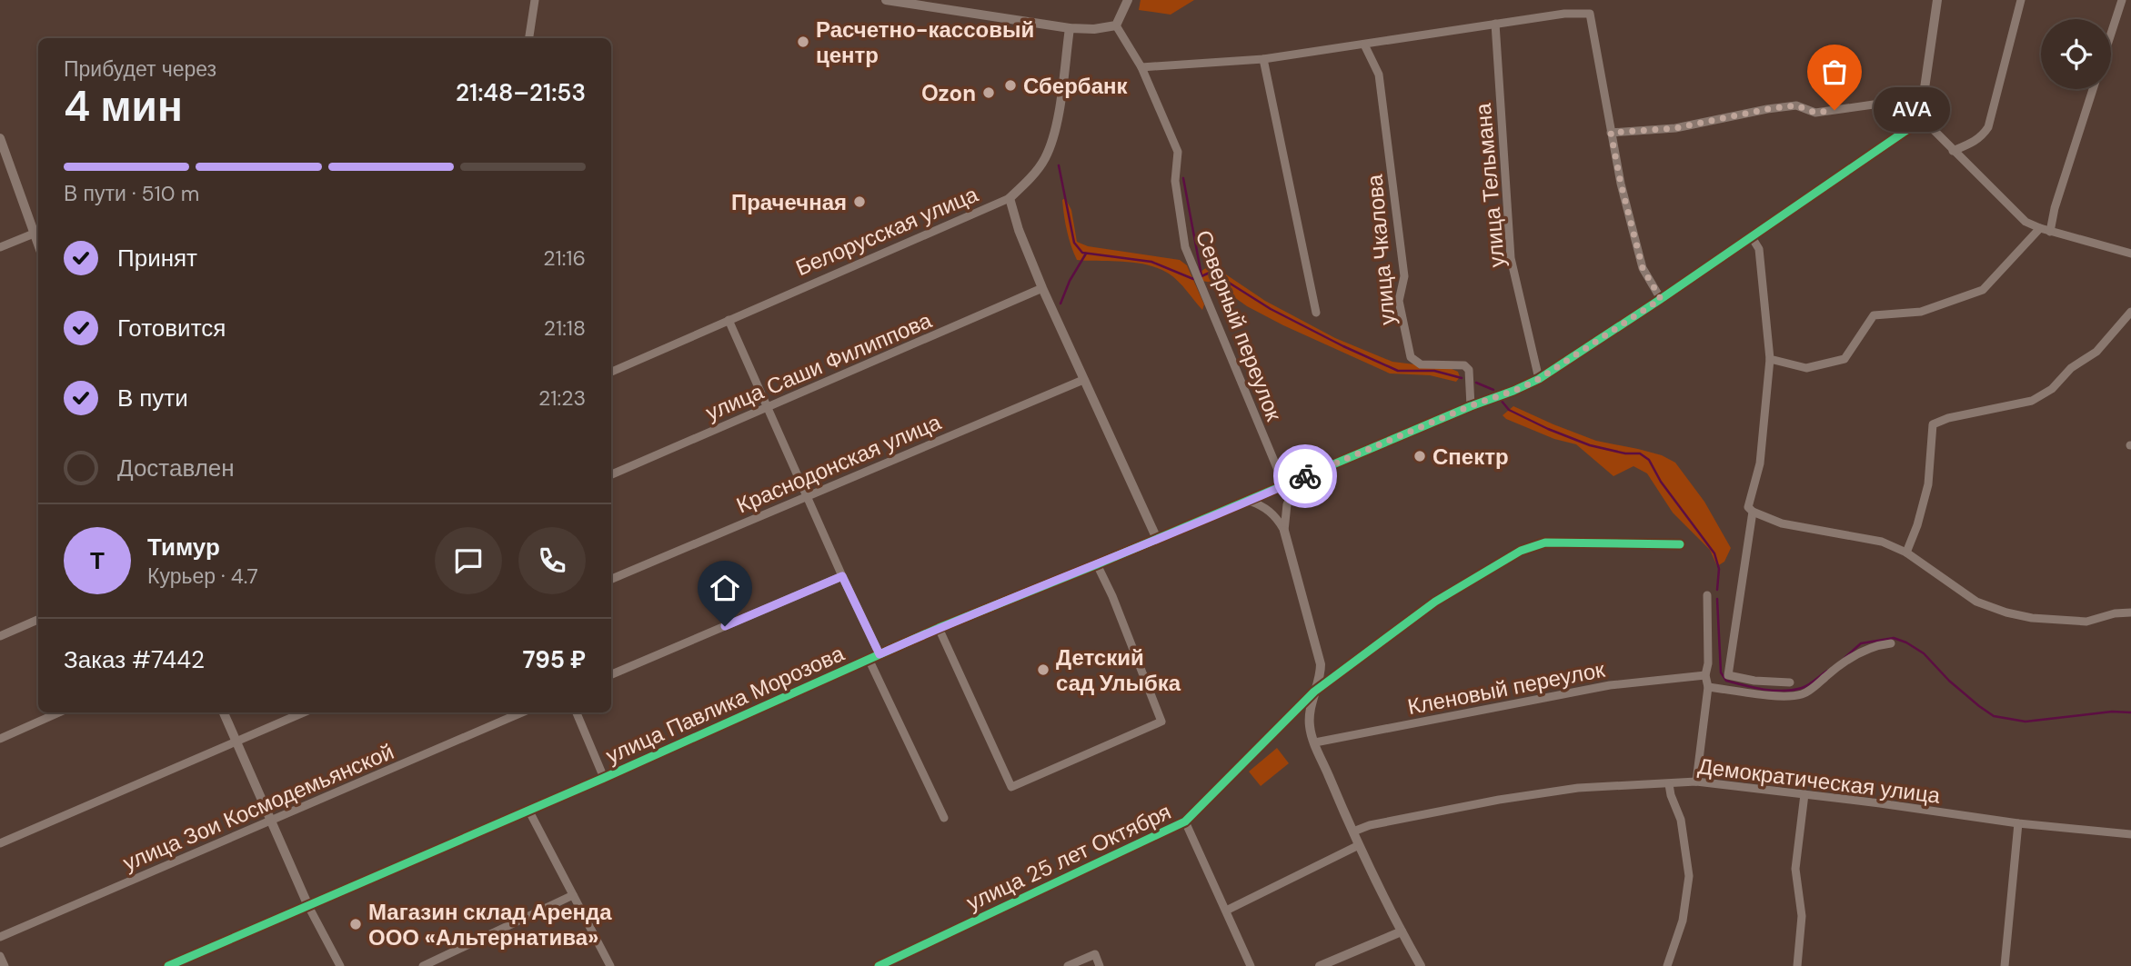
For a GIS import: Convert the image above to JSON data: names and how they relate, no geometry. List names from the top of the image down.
{
  "streets": {
    "street": [
      "улица Тельмана",
      "Белорусская улица",
      "улица Чкалова",
      "Северный переулок",
      "улица Саши Филиппова",
      "Краснодонская улица",
      "Кленовый переулок",
      "улица Павлика Морозова",
      "Демократическая улица",
      "улица Зои Космодемьянской",
      "улица 25 лет Октября"
    ]
  },
  "crossings": [
    ["улица Тельмана", "улица Павлика Морозова"],
    ["улица Чкалова", "улица Павлика Морозова"],
    ["Северный переулок", "улица Павлика Морозова"]
  ],
  "places": [
    "Расчетно-кассовый центр",
    "Сбербанк",
    "Ozon",
    "AVA",
    "Прачечная",
    "Спектр",
    "Детский сад Улыбка",
    "Магазин склад Аренда ООО «Альтернатива»"
  ],
  "page": {
    "heading": ["4 мин", "Прибудет через", "21:48–21:53"],
    "panel": [
      "Тимур",
      "Курьер · 4.7",
      "Заказ #7442",
      "795 ₽"
    ],
    "bubble": "AVA",
    "bar": "В пути · 510 m",
    "list": [
      ["Принят", "21:16"],
      ["Готовится", "21:18"],
      ["В пути", "21:23"],
      "Доставлен"
    ],
    "round": "Т"
  }
}
